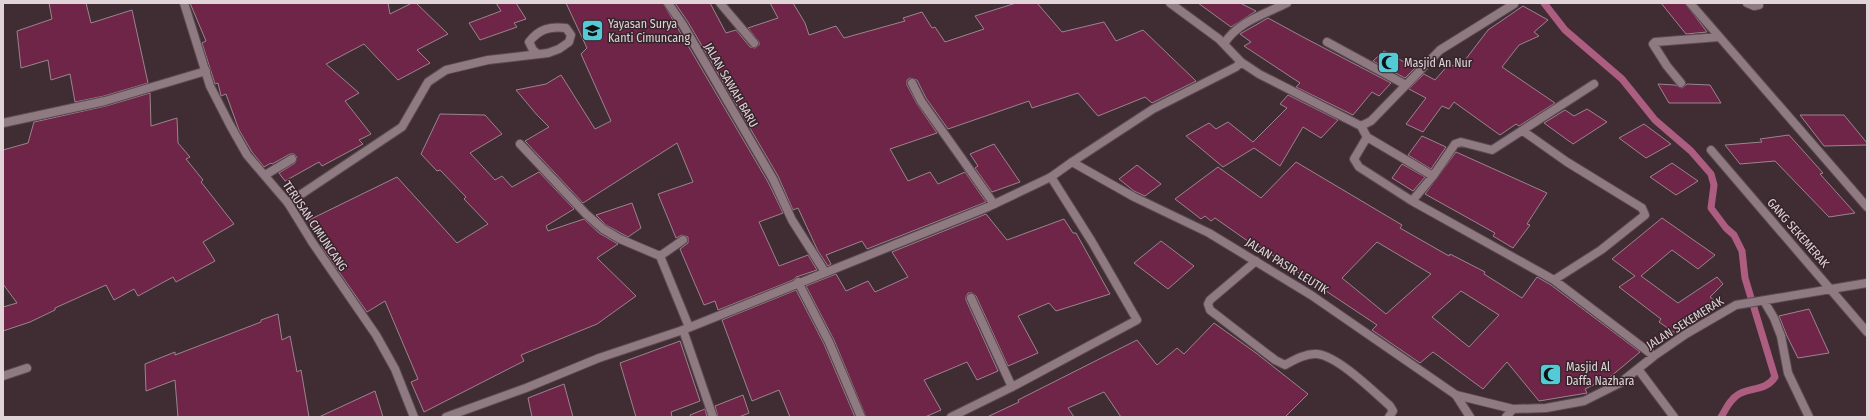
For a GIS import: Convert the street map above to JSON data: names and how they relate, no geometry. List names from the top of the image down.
{
  "streets": {
    "street": [
      "JALAN SAWAH BARU",
      "TERUSAN CIMUNCANG",
      "GANG SEKEMERAK",
      "JALAN PASIR LEUTIK",
      "JALAN SEKEMERAK"
    ]
  },
  "crossings": [
    ["GANG SEKEMERAK", "JALAN SEKEMERAK"],
    ["JALAN PASIR LEUTIK", "JALAN SEKEMERAK"]
  ],
  "places": {
    "school or university": ["Yayasan Surya Kanti Cimuncang"],
    "mosque": ["Masjid An Nur", "Masjid Al Daffa Nazhara"]
  }
}
